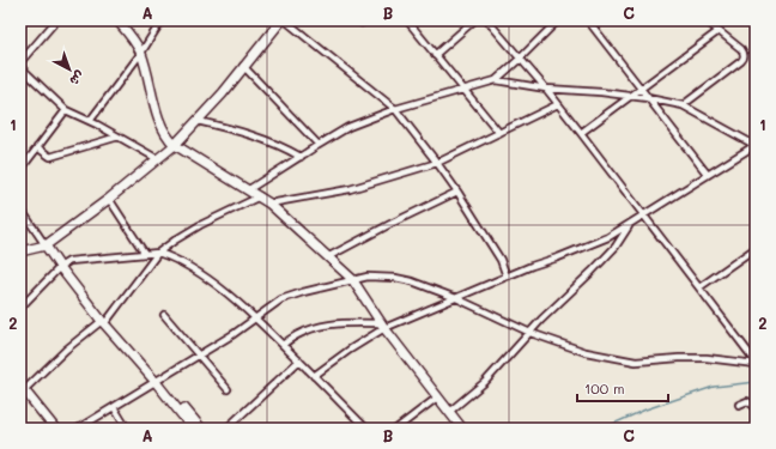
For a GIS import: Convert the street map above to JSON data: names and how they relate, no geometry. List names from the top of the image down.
{
  "scale_bar": "100 m",
  "north": "bottom right",
  "grid": {
    "columns": ["A", "B", "C"],
    "rows": ["1", "2"]
  }
}
